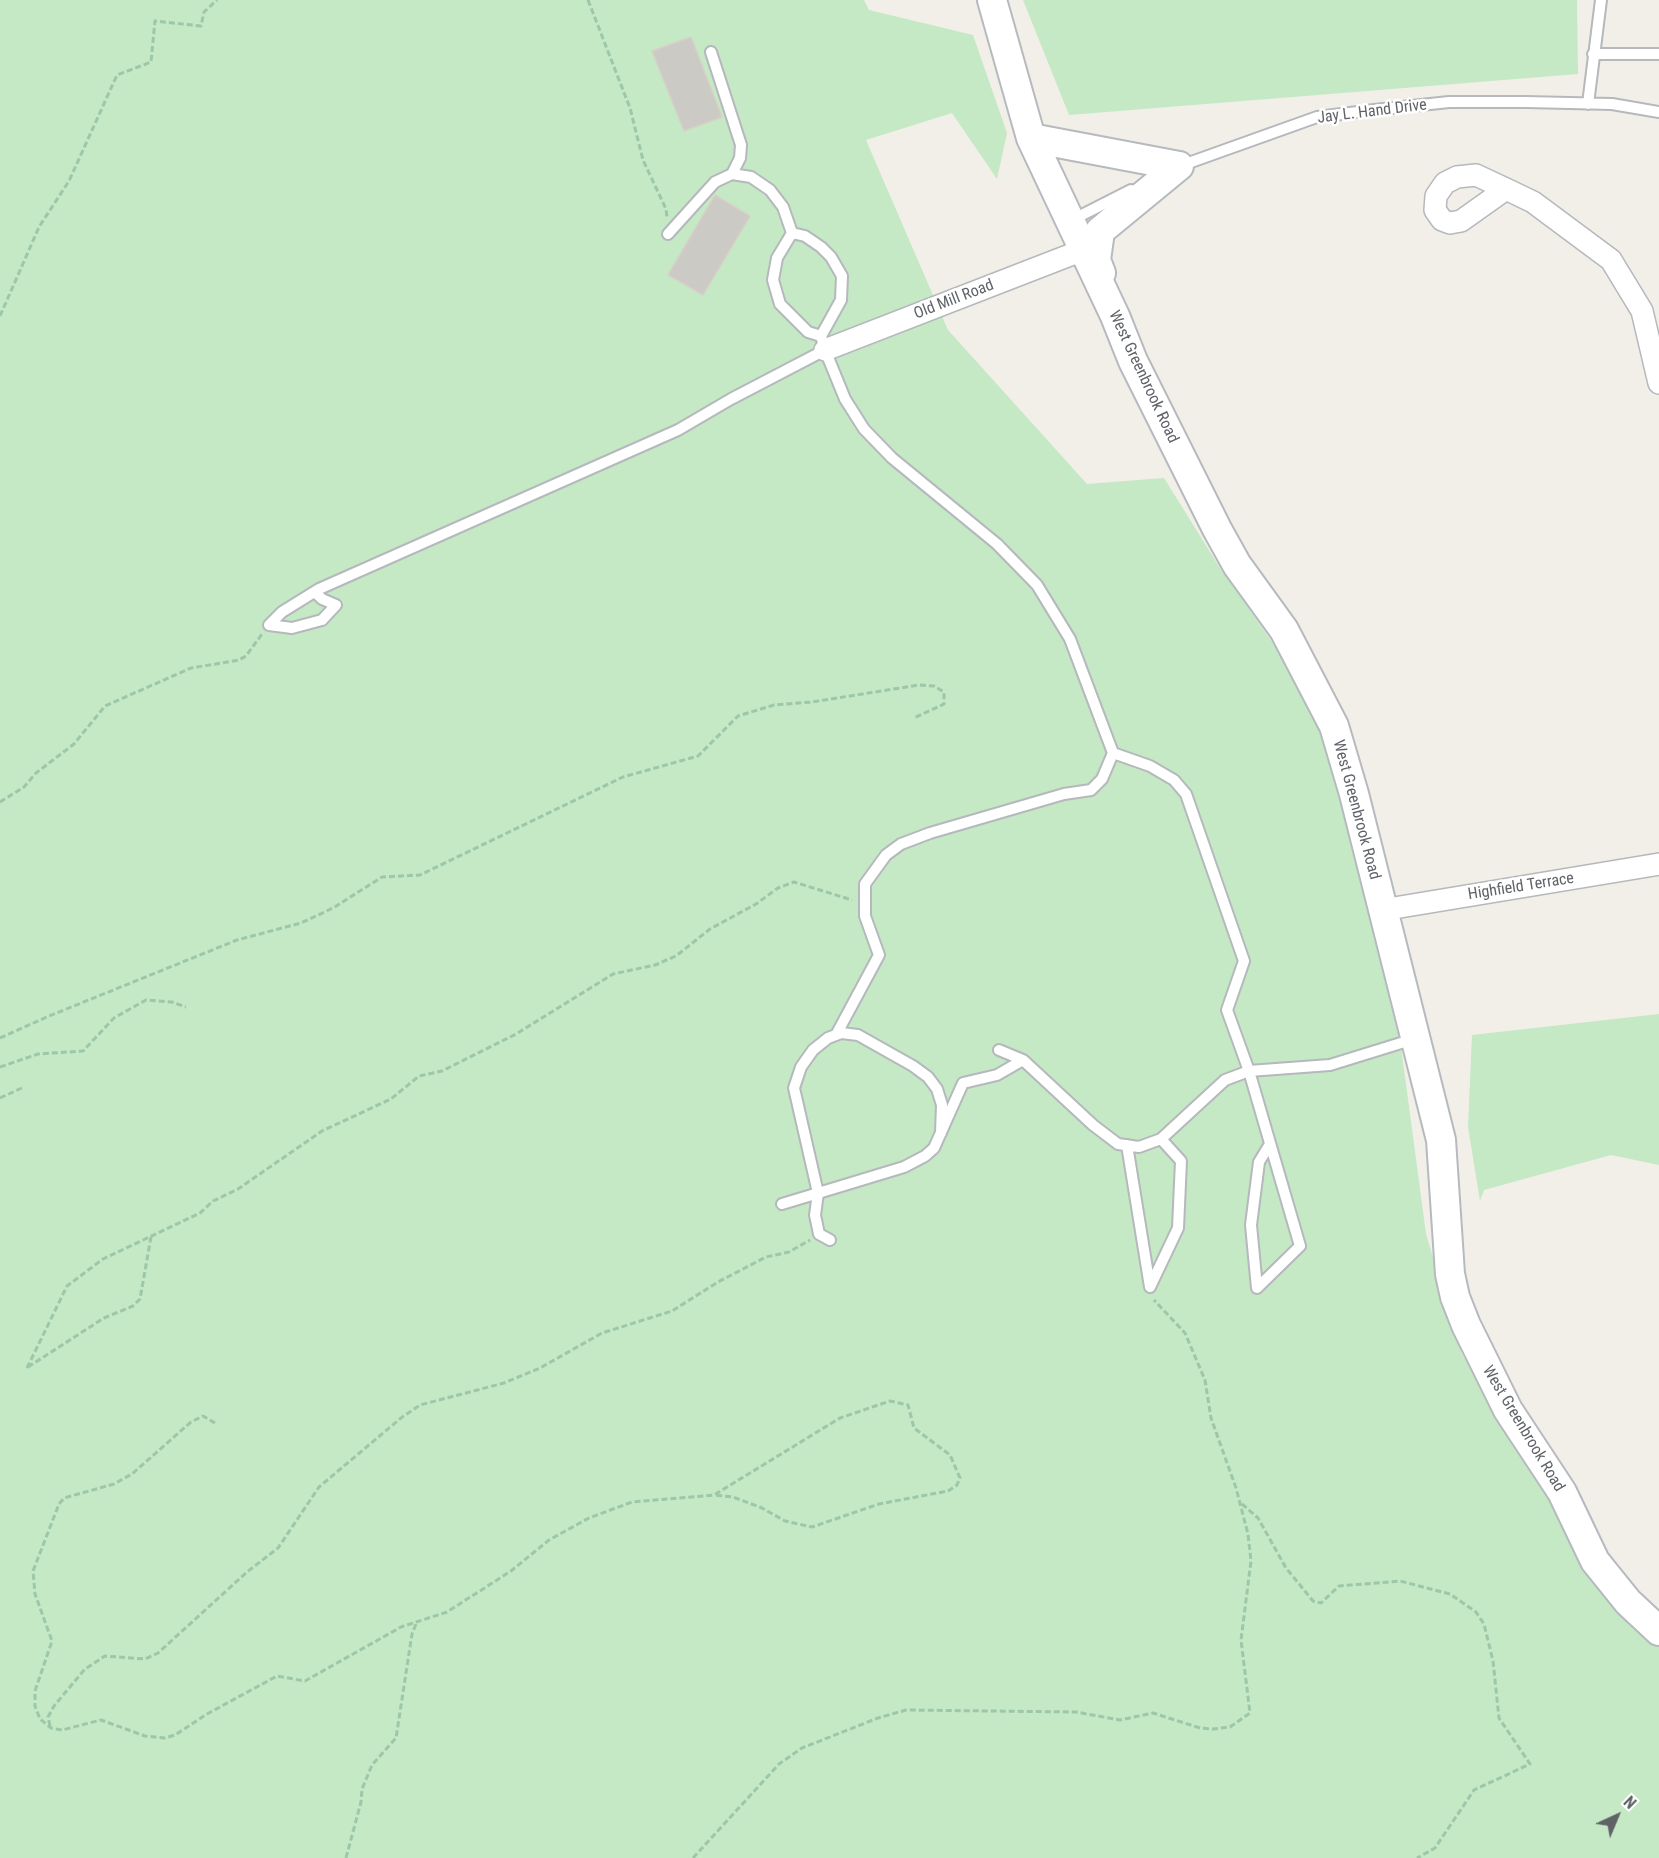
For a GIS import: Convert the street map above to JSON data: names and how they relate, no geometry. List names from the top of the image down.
{
  "streets": {
    "street": ["Old Mill Road", "West Greenbrook Road", "Highfield Terrace"],
    "lane": ["Jay L. Hand Drive"]
  },
  "crossings": [
    ["Jay L. Hand Drive", "West Greenbrook Road"],
    ["Old Mill Road", "West Greenbrook Road"],
    ["West Greenbrook Road", "Highfield Terrace"]
  ],
  "north": "top right"
}
